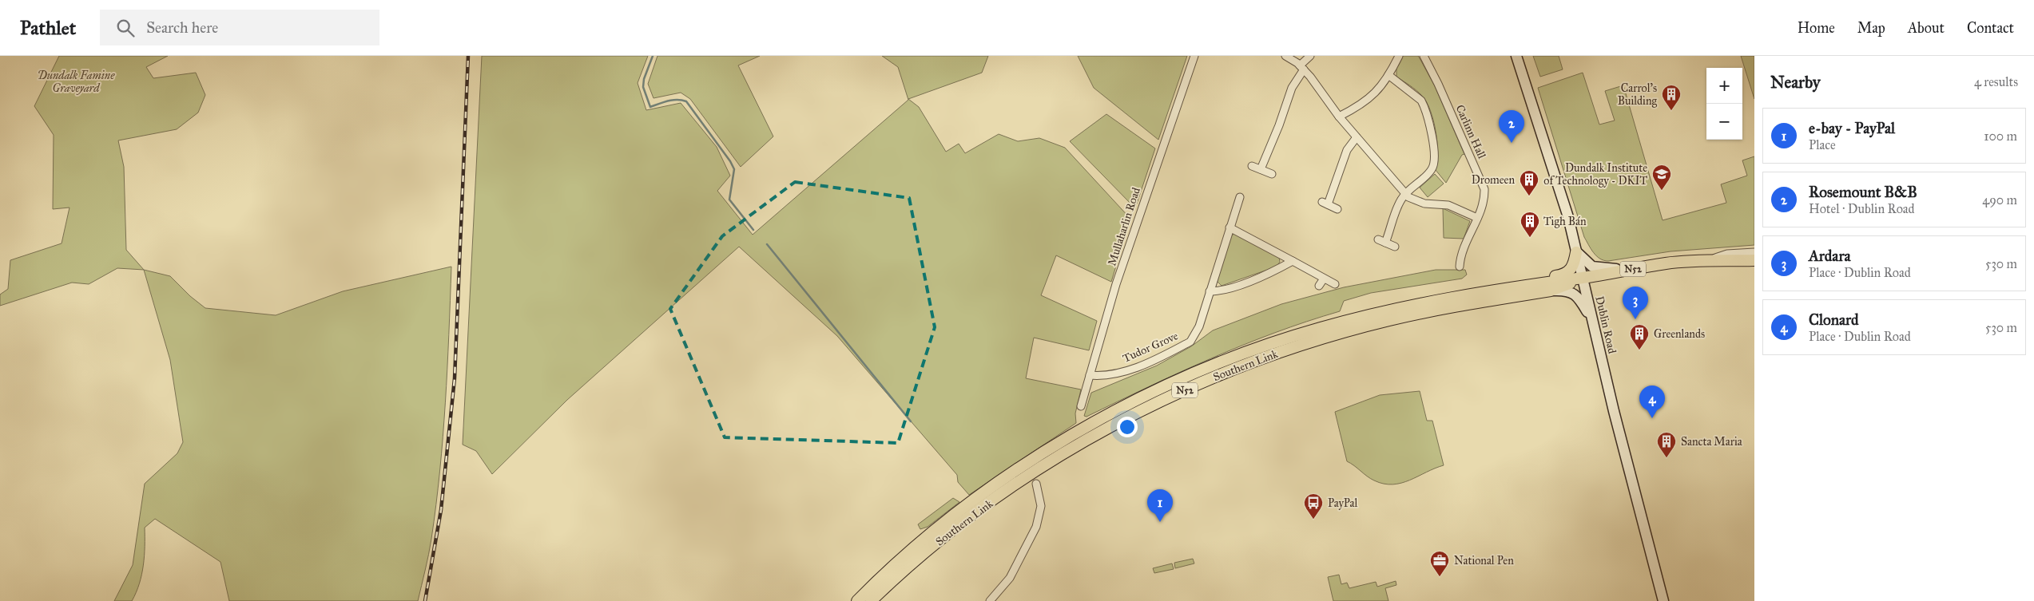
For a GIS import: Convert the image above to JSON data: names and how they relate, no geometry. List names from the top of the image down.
{
  "streets": {
    "main road": ["N52", "Dublin Road", "Southern Link"],
    "street": ["Carlinn Hall", "Mullaharlin Road", "Tudor Grove"]
  },
  "crossings": [
    ["Mullaharlin Road", "Tudor Grove"],
    ["N52", "Dublin Road"],
    ["N52", "Southern Link"],
    ["Dublin Road", "Southern Link"]
  ],
  "parks": ["Dundalk Famine Graveyard"],
  "places": {
    "building": [
      "Carrol's Building",
      "Dromeen",
      "Tigh Bán",
      "Greenlands",
      "Sancta Maria"
    ],
    "school or university": ["Dundalk Institute of Technology - DKIT"],
    "bus stop": ["PayPal"],
    "office": ["National Pen"]
  },
  "page": {
    "header": "Pathlet",
    "search": "Search here",
    "nav": [
      "Home",
      "Map",
      "About",
      "Contact"
    ],
    "heading": ["Nearby", "4 results"],
    "map_buttons": ["+", "−"],
    "list": [
      {
        "mark": "1",
        "name": "e-bay - PayPal",
        "note": "Place",
        "value": "100 m"
      },
      {
        "mark": "2",
        "name": "Rosemount B&B",
        "note": "Hotel · Dublin Road",
        "value": "490 m"
      },
      {
        "mark": "3",
        "name": "Ardara",
        "note": "Place · Dublin Road",
        "value": "530 m"
      },
      {
        "mark": "4",
        "name": "Clonard",
        "note": "Place · Dublin Road",
        "value": "530 m"
      }
    ],
    "pins": [
      "2",
      "3",
      "4",
      "1"
    ]
  }
}
